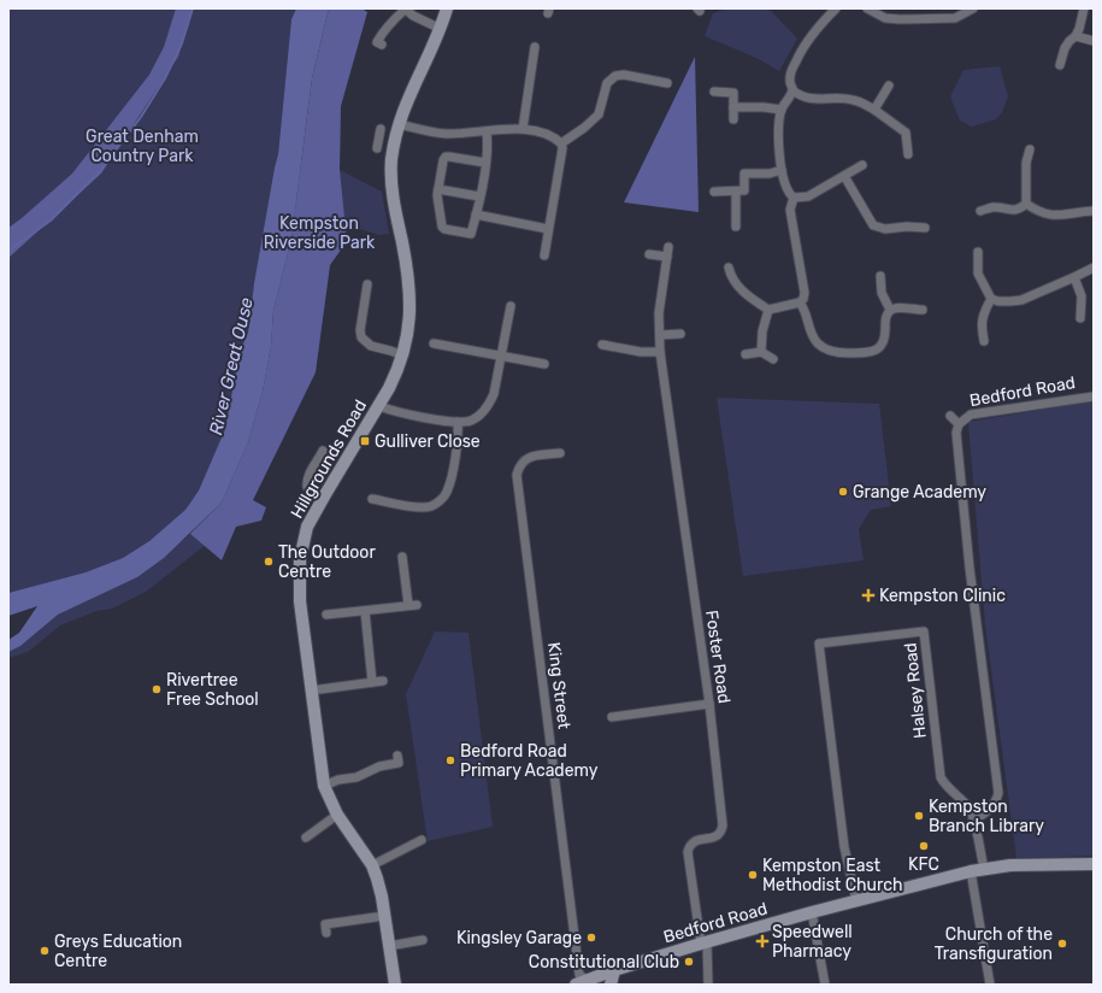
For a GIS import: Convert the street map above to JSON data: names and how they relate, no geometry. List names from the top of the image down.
{
  "streets": {
    "street": [
      "Bedford Road",
      "Hillgrounds Road",
      "Foster Road",
      "King Street",
      "Halsey Road"
    ]
  },
  "crossings": [
    ["Bedford Road", "Foster Road"],
    ["Bedford Road", "King Street"],
    ["Bedford Road", "Halsey Road"]
  ],
  "water": ["River Great Ouse"],
  "parks": ["Great Denham Country Park", "Kempston Riverside Park"],
  "places": {
    "transit": ["Gulliver Close"],
    "other": [
      "Grange Academy",
      "The Outdoor Centre",
      "Rivertree Free School",
      "Bedford Road Primary Academy",
      "Kempston Branch Library",
      "KFC",
      "Kempston East Methodist Church",
      "Kingsley Garage",
      "Church of the Transfiguration",
      "Greys Education Centre",
      "Constitutional Club"
    ],
    "health": ["Kempston Clinic", "Speedwell Pharmacy"]
  }
}
